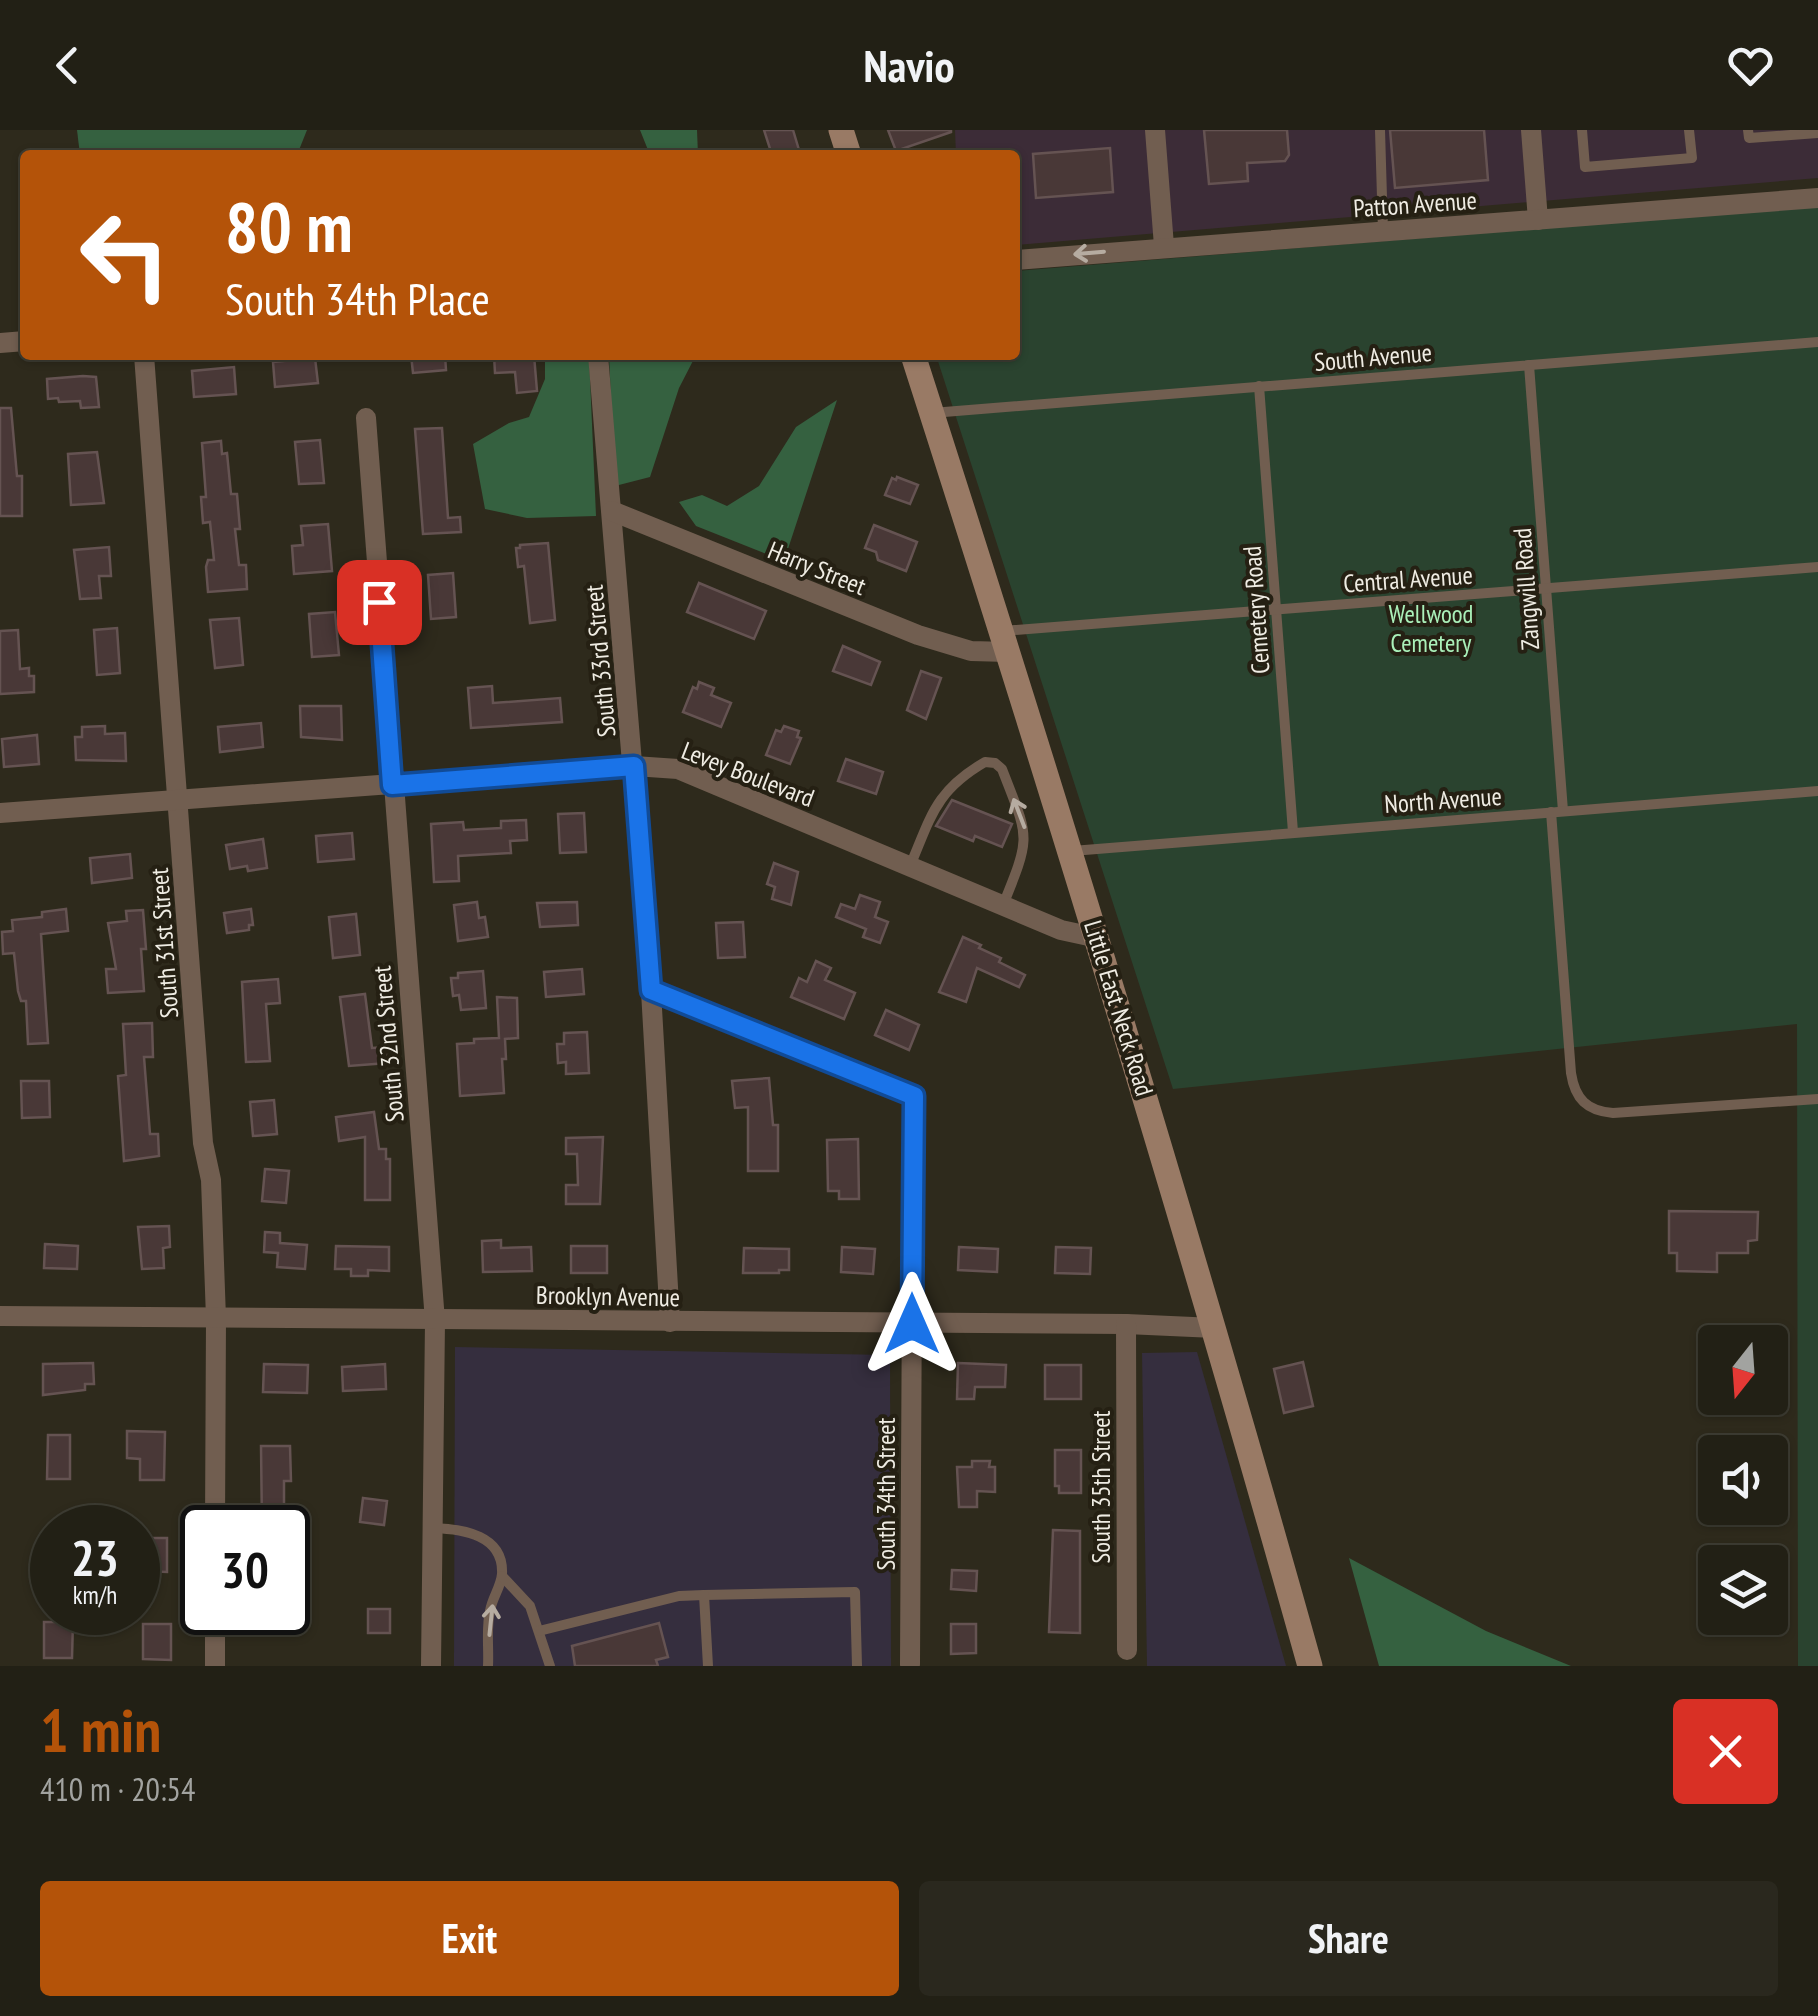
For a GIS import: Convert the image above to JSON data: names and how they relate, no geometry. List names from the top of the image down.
{
  "streets": {
    "main road": ["Little East Neck Road"],
    "street": [
      "Patton Avenue",
      "Harry Street",
      "South 33rd Street",
      "Levey Boulevard",
      "South 31st Street",
      "South 32nd Street",
      "Brooklyn Avenue",
      "South 35th Street",
      "South 34th Street"
    ],
    "lane": [
      "South Avenue",
      "Central Avenue",
      "Zangwill Road",
      "Cemetery Road",
      "North Avenue"
    ]
  },
  "crossings": [
    ["South Avenue", "Zangwill Road"],
    ["South Avenue", "Cemetery Road"],
    ["South Avenue", "Little East Neck Road"],
    ["Harry Street", "Central Avenue"],
    ["Harry Street", "South 33rd Street"],
    ["Harry Street", "Little East Neck Road"],
    ["Central Avenue", "Zangwill Road"],
    ["Central Avenue", "Cemetery Road"],
    ["Central Avenue", "Little East Neck Road"],
    ["Zangwill Road", "North Avenue"],
    ["Cemetery Road", "North Avenue"],
    ["South 33rd Street", "Levey Boulevard"],
    ["South 33rd Street", "Brooklyn Avenue"],
    ["South 33rd Street", "South 34th Street"],
    ["Levey Boulevard", "South 31st Street"],
    ["Levey Boulevard", "Little East Neck Road"],
    ["Levey Boulevard", "South 32nd Street"],
    ["North Avenue", "Little East Neck Road"],
    ["South 31st Street", "Brooklyn Avenue"],
    ["Little East Neck Road", "Brooklyn Avenue"],
    ["South 32nd Street", "Brooklyn Avenue"],
    ["Brooklyn Avenue", "South 35th Street"],
    ["Brooklyn Avenue", "South 34th Street"]
  ],
  "parks": ["Wellwood Cemetery"],
  "north": "bottom",
  "page": {
    "header": "Navio",
    "turn": ["80 m", "South 34th Place"],
    "speed": "23 km/h",
    "limit": "30",
    "heading": ["1 min", "410 m · 20:54"],
    "buttons": ["Exit", "Share"]
  }
}
